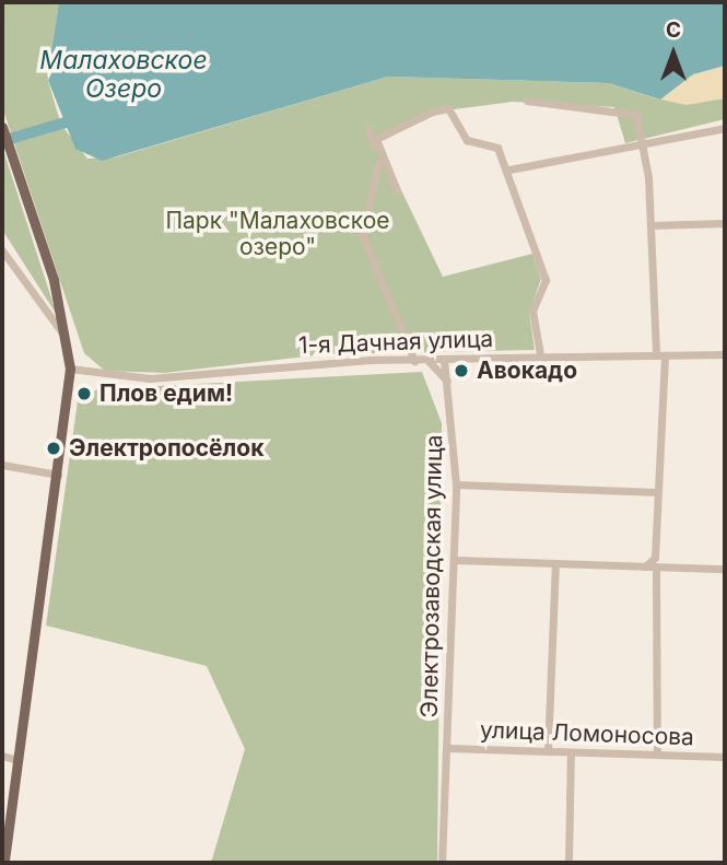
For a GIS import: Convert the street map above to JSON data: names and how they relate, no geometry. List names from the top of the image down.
{
  "streets": {
    "street": ["1-я Дачная улица", "Электрозаводская улица", "улица Ломоносова"]
  },
  "crossings": [
    ["1-я Дачная улица", "Электрозаводская улица"],
    ["Электрозаводская улица", "улица Ломоносова"]
  ],
  "water": ["Малаховское Озеро"],
  "parks": ["Парк \"Малаховское озеро\""],
  "places": ["Авокадо", "Плов едим!", "Электропосёлок"],
  "north": "top"
}
